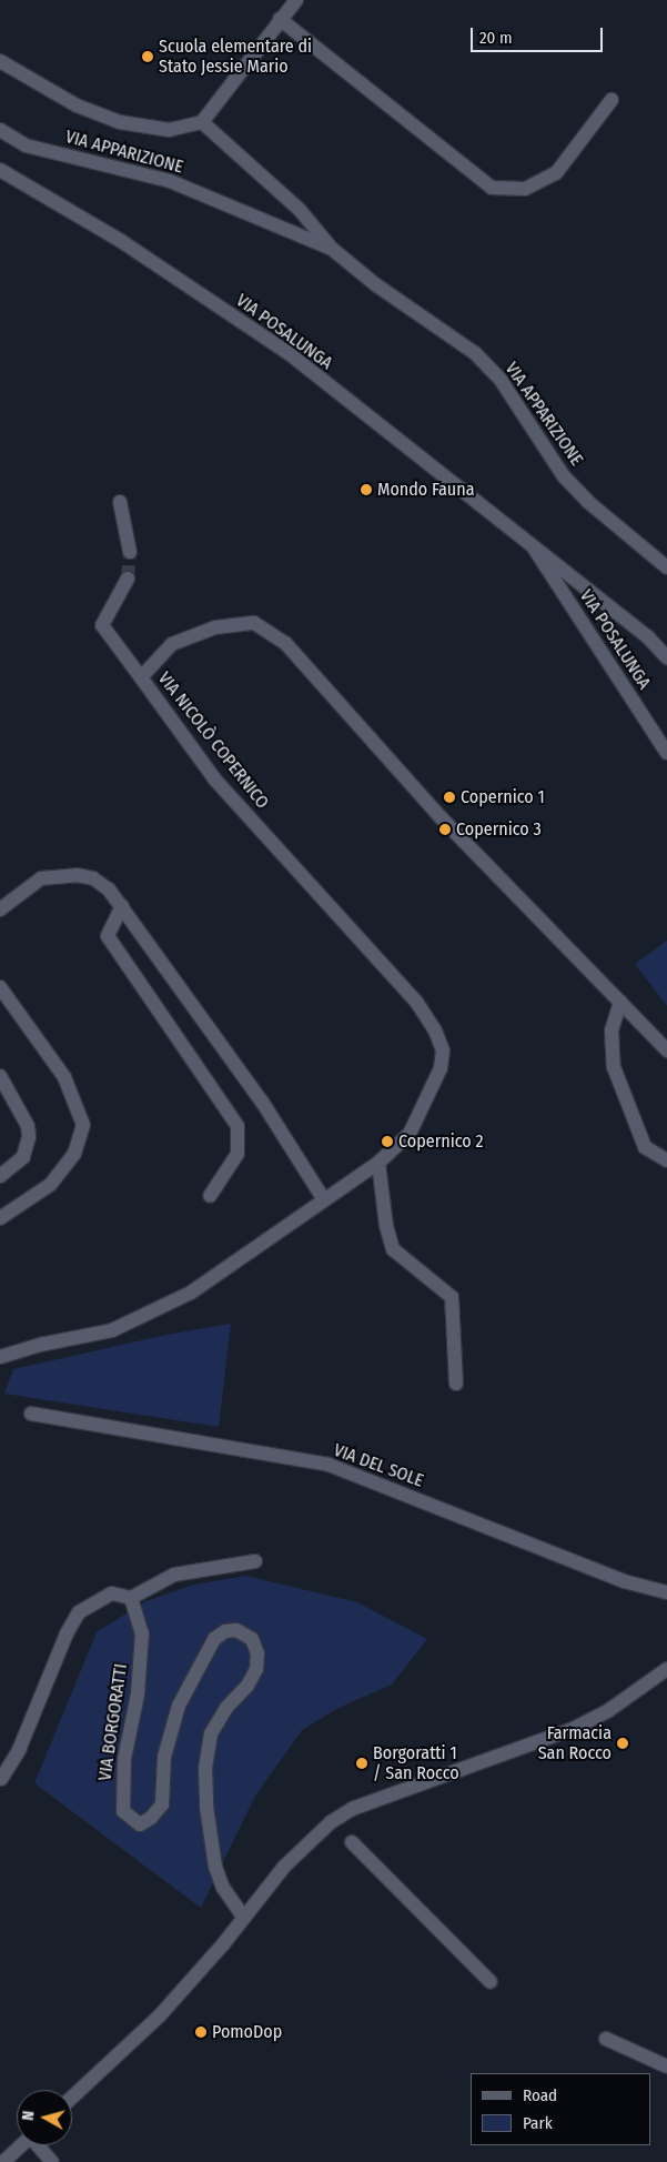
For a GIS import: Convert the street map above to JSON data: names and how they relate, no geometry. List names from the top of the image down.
{
  "streets": {
    "street": [
      "VIA APPARIZIONE",
      "VIA POSALUNGA",
      "VIA NICOLÒ COPERNICO",
      "VIA DEL SOLE",
      "VIA BORGORATTI"
    ]
  },
  "places": [
    "Scuola elementare di Stato Jessie Mario",
    "Mondo Fauna",
    "Copernico 1",
    "Copernico 3",
    "Copernico 2",
    "Farmacia San Rocco",
    "Borgoratti 1 / San Rocco",
    "PomoDop"
  ],
  "legend": ["Road", "Park"],
  "scale_bar": "20 m",
  "north": "left"
}
